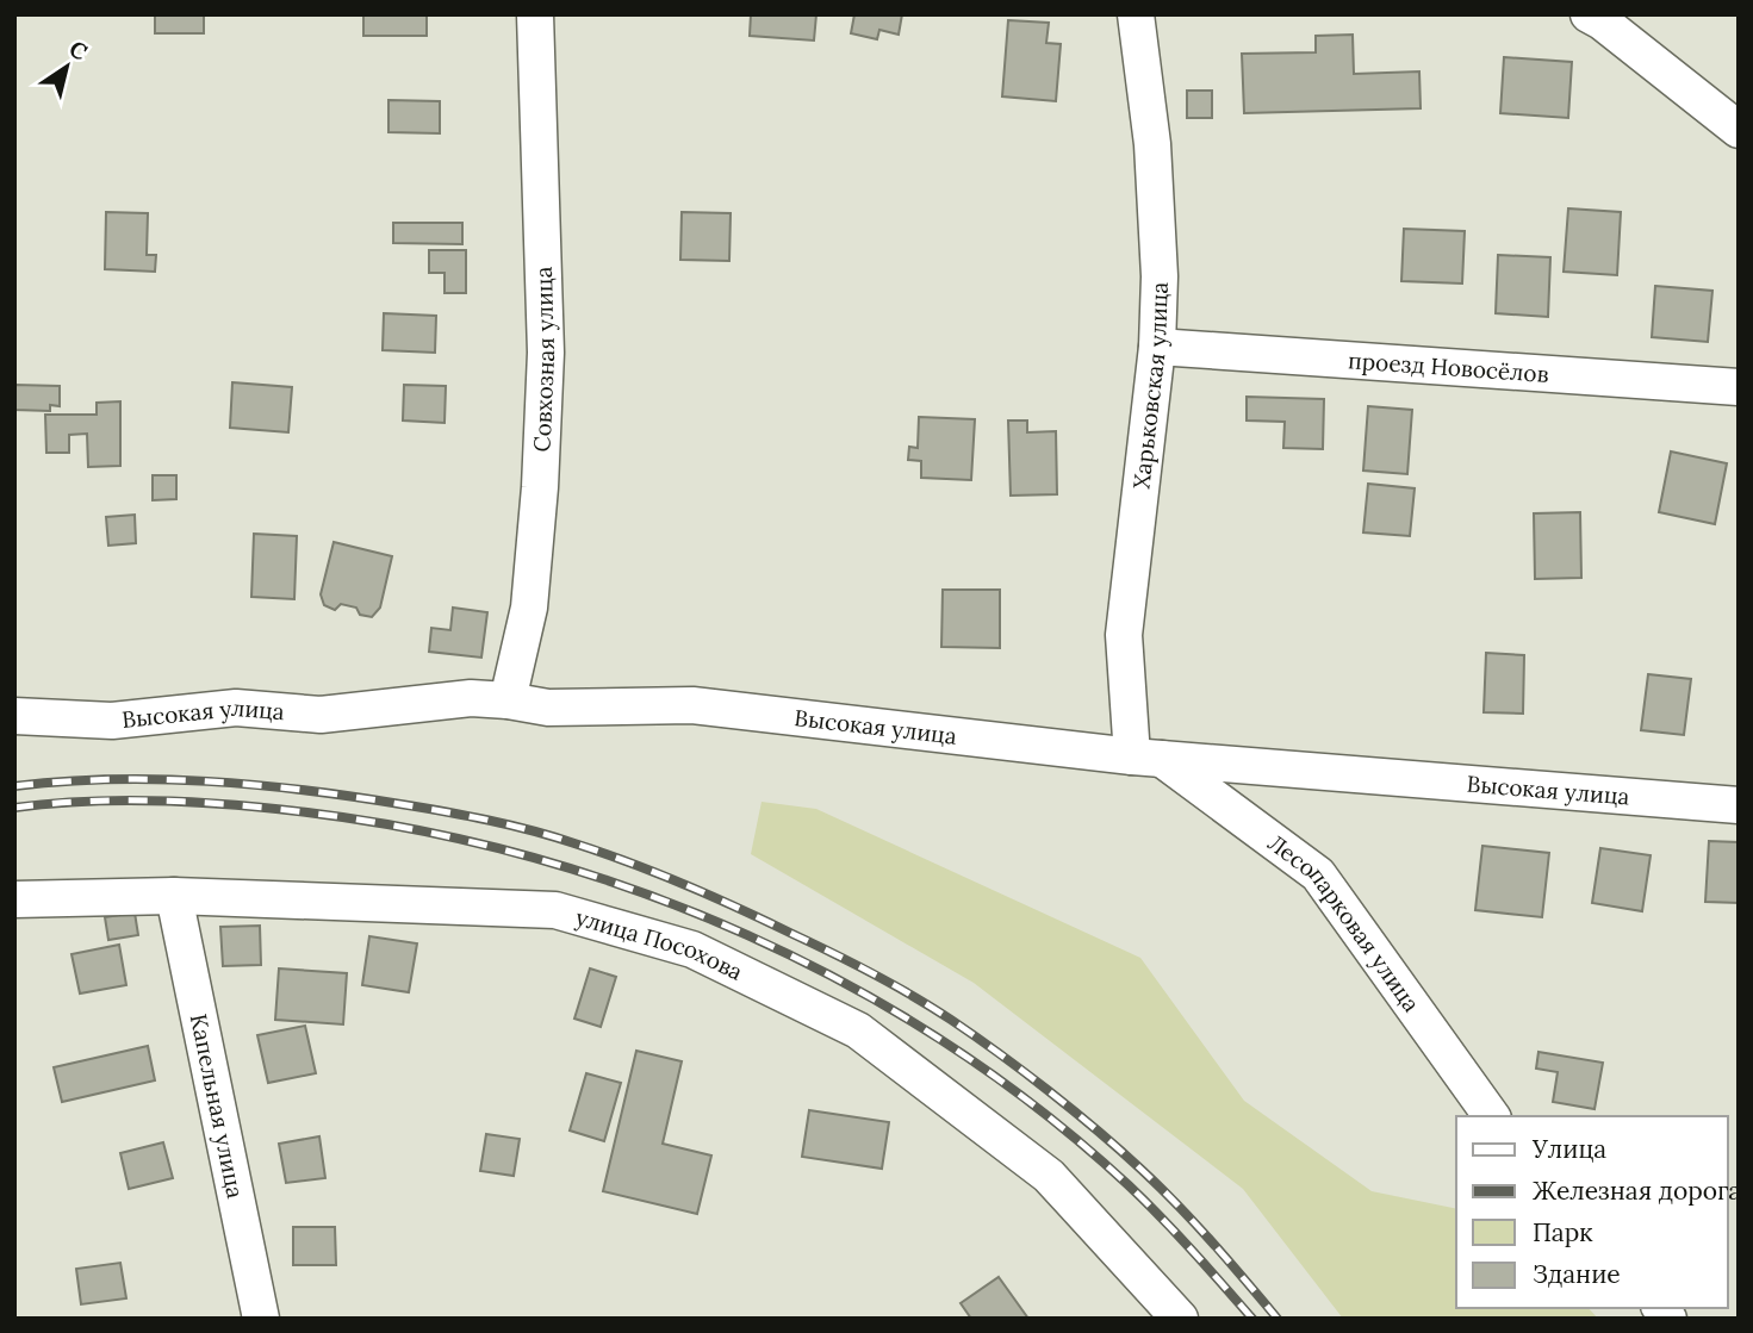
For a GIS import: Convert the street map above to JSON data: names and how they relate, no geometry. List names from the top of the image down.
{
  "streets": {
    "street": [
      "Совхозная улица",
      "проезд Новосёлов",
      "Харьковская улица",
      "Высокая улица",
      "Лесопарковая улица",
      "улица Посохова",
      "Капельная улица"
    ]
  },
  "crossings": [
    ["Совхозная улица", "Высокая улица"],
    ["проезд Новосёлов", "Харьковская улица"],
    ["Харьковская улица", "Высокая улица"],
    ["Харьковская улица", "Лесопарковая улица"],
    ["Высокая улица", "Лесопарковая улица"],
    ["улица Посохова", "Капельная улица"]
  ],
  "legend": [
    "Улица",
    "Железная дорога",
    "Парк",
    "Здание"
  ],
  "north": "top right"
}
